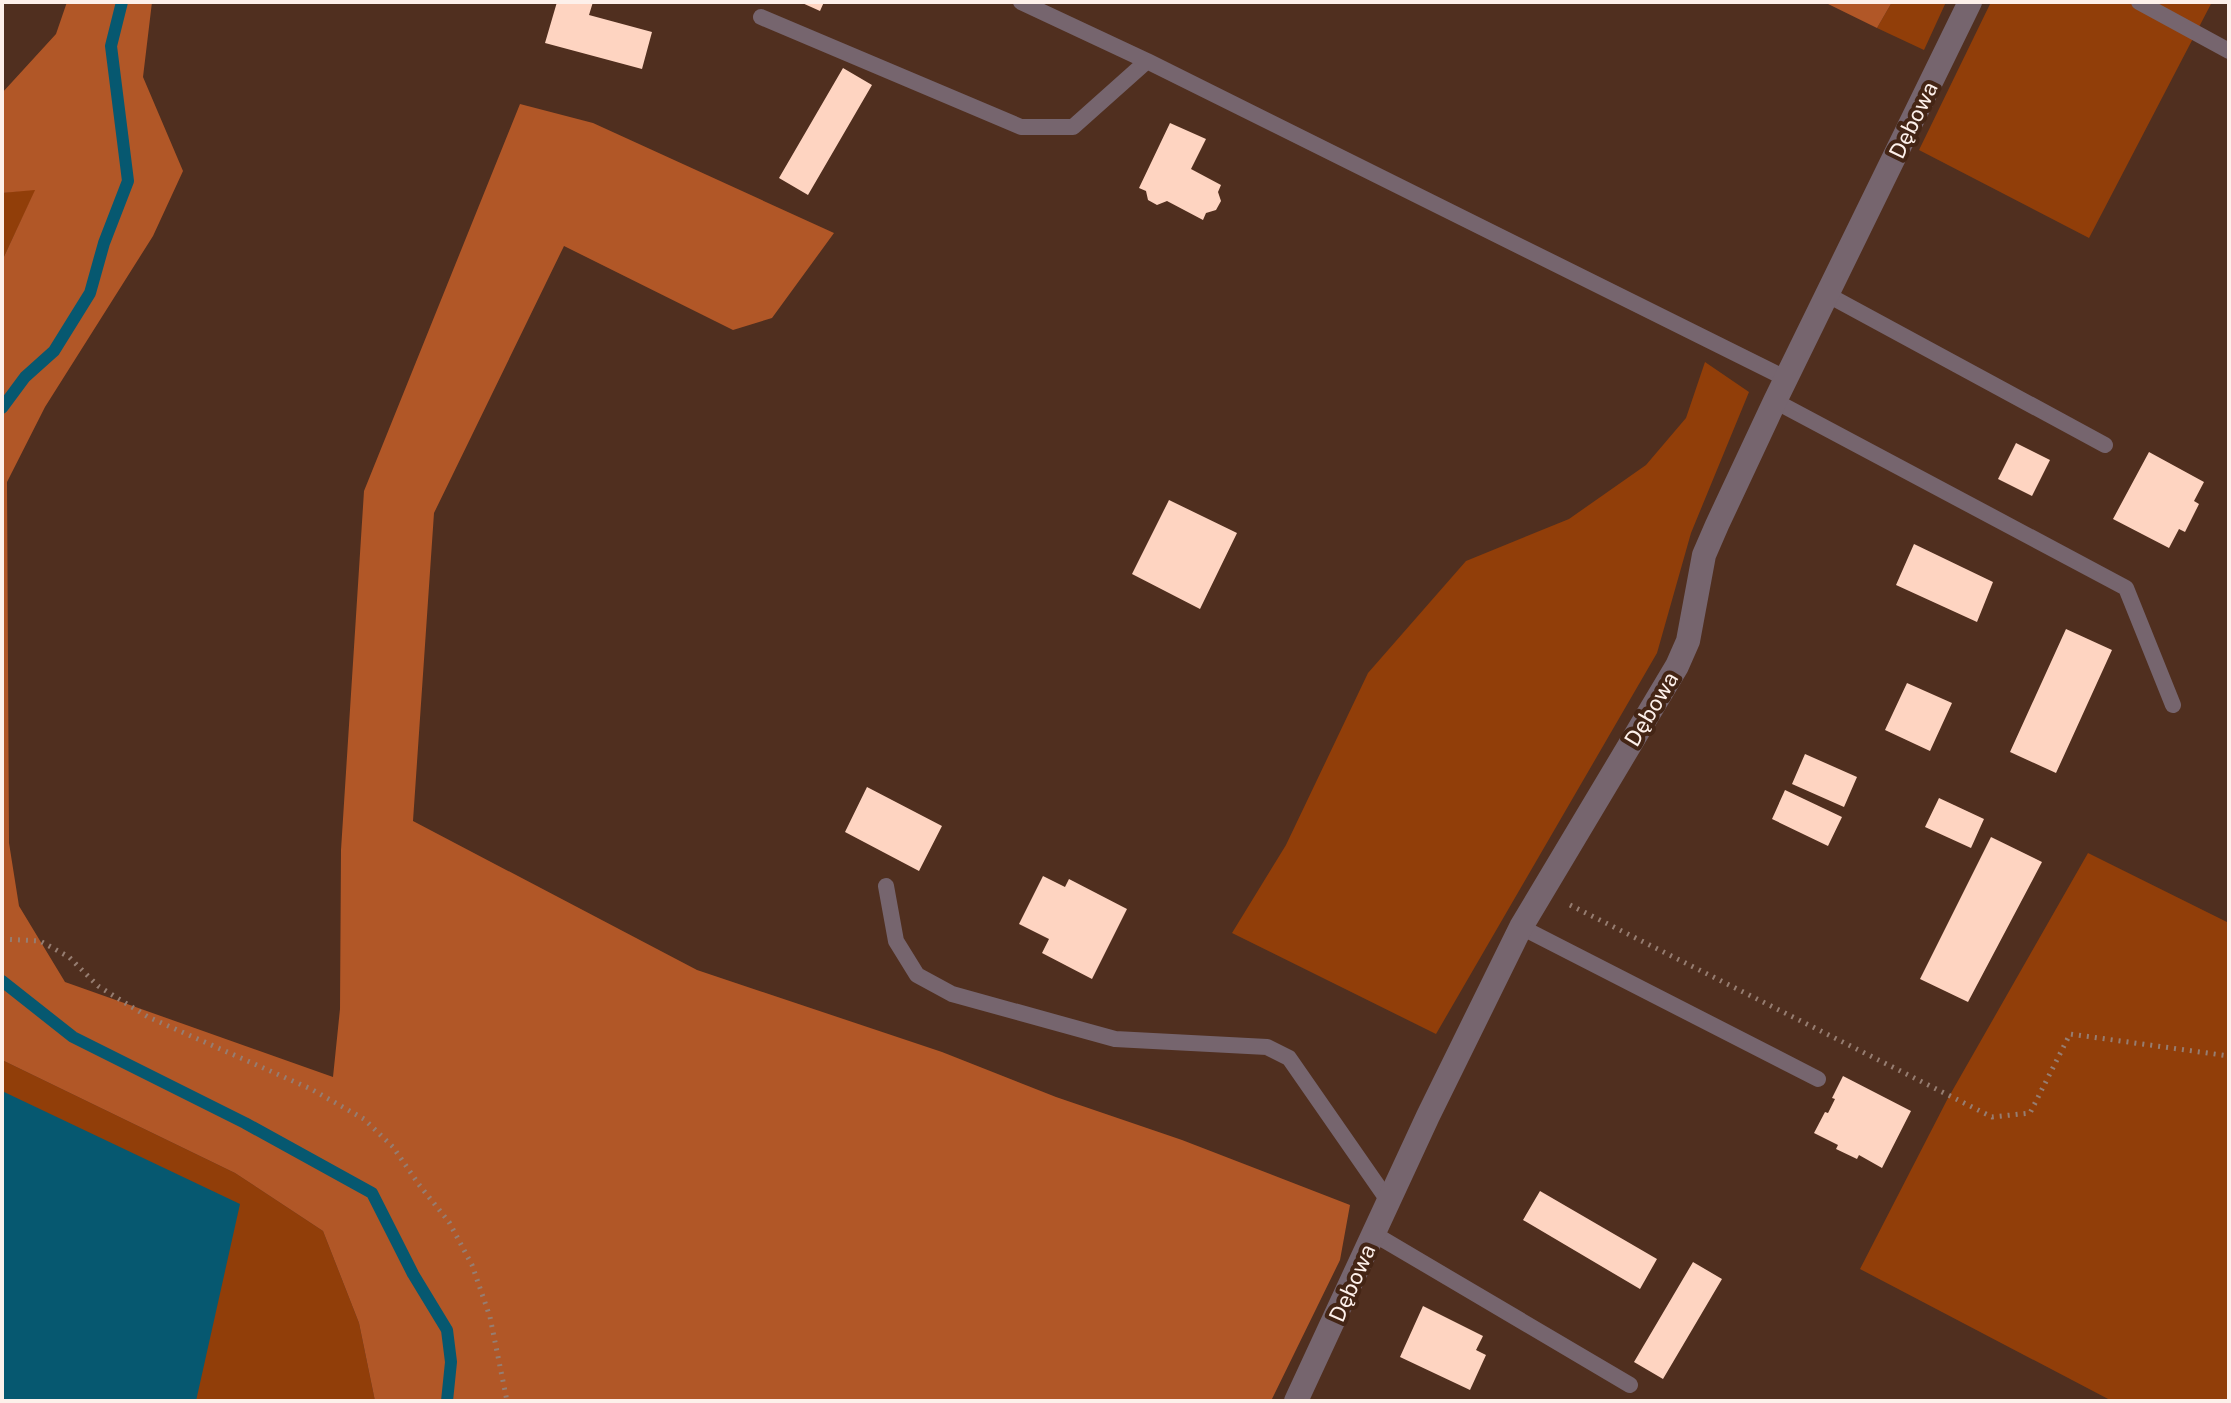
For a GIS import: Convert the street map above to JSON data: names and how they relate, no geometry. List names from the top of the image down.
{
  "streets": {
    "street": ["Dębowa"]
  }
}
